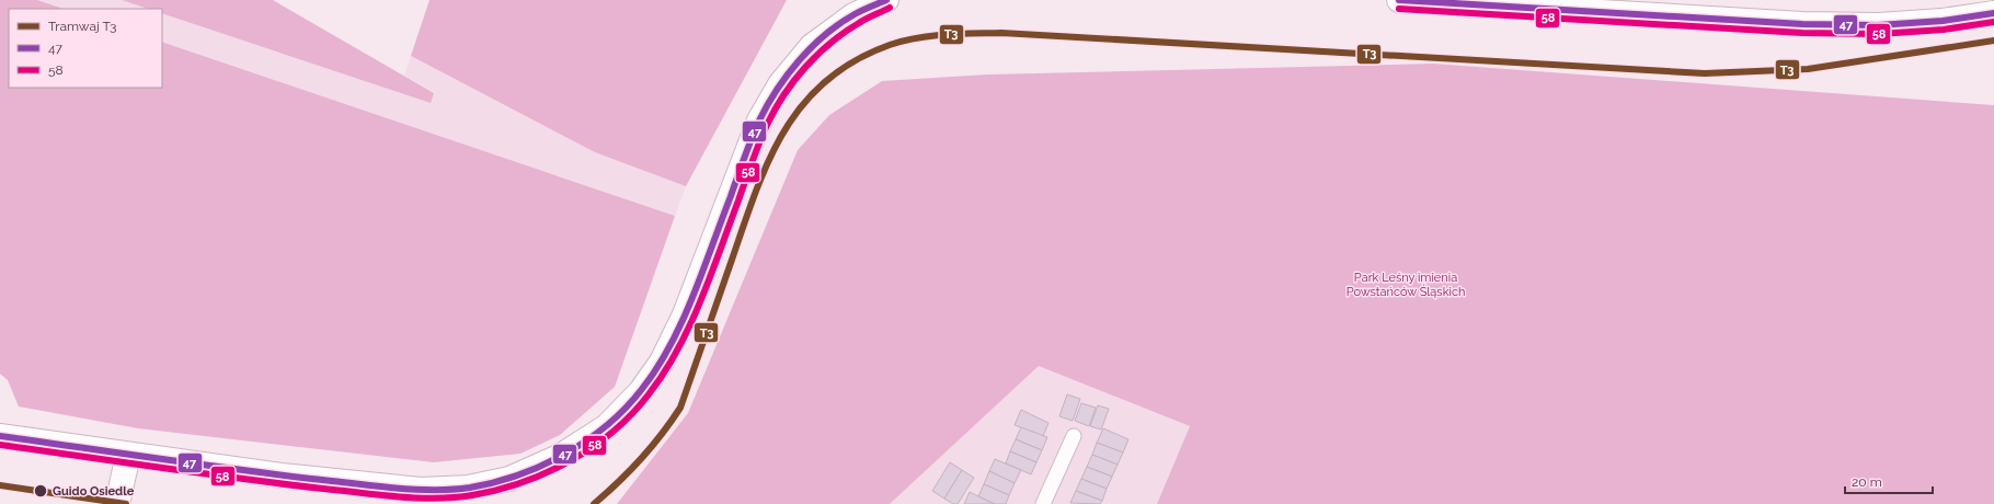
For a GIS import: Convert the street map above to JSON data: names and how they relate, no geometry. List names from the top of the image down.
{
  "parks": ["Park Leśny imienia Powstańców Śląskich"],
  "places": ["Guido Osiedle"],
  "lines": ["transit line 47", "transit line 58", "tram line T3"],
  "legend": ["Tramwaj T3", "47", "58"],
  "scale_bar": "20 m"
}
